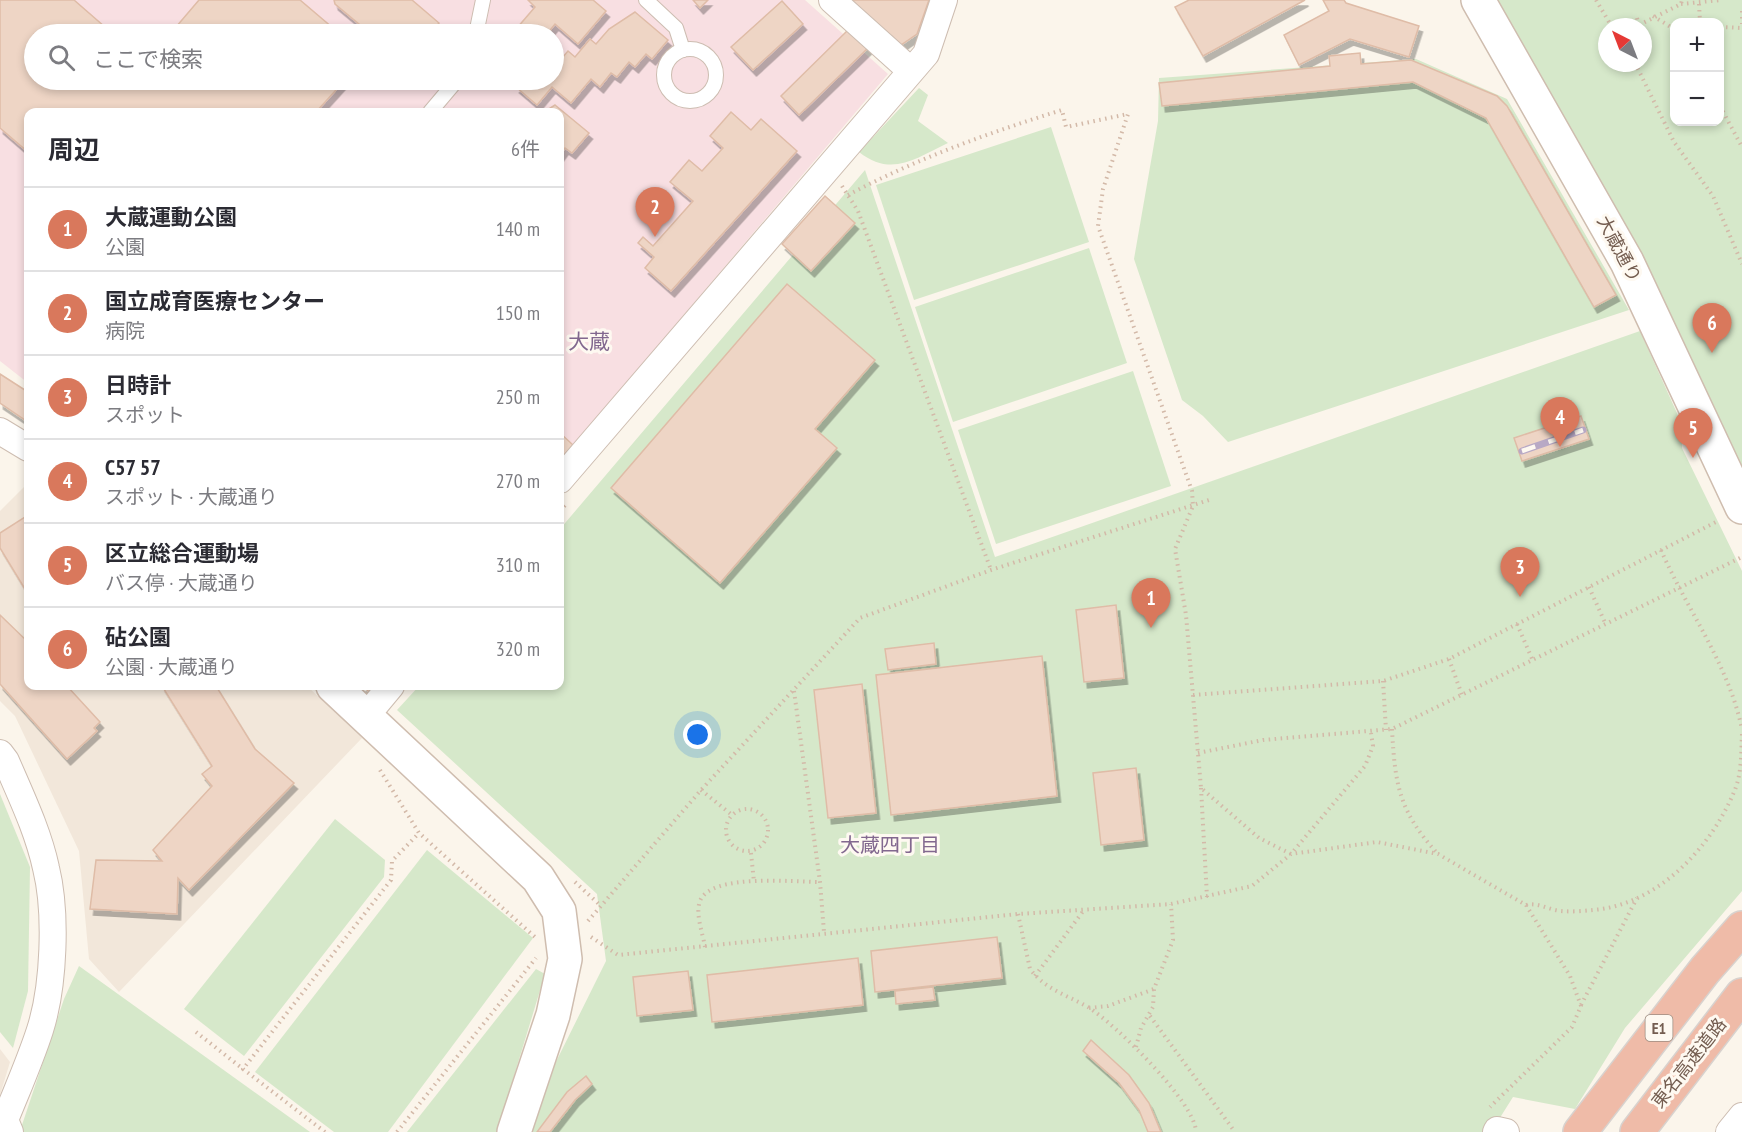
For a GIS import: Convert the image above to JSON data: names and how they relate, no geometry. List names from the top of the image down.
{
  "streets": {
    "highway": ["E1", "東名高速道路"],
    "street": ["大蔵通り"]
  },
  "districts": ["大蔵", "大蔵四丁目"],
  "north": "top left",
  "page": {
    "map_buttons": ["+", "−"],
    "search": "ここで検索",
    "heading": ["周辺", "6件"],
    "list": [
      {
        "mark": "1",
        "name": "大蔵運動公園",
        "note": "公園",
        "value": "140 m"
      },
      {
        "mark": "2",
        "name": "国立成育医療センター",
        "note": "病院",
        "value": "150 m"
      },
      {
        "mark": "3",
        "name": "日時計",
        "note": "スポット",
        "value": "250 m"
      },
      {
        "mark": "4",
        "name": "C57 57",
        "note": "スポット · 大蔵通り",
        "value": "270 m"
      },
      {
        "mark": "5",
        "name": "区立総合運動場",
        "note": "バス停 · 大蔵通り",
        "value": "310 m"
      },
      {
        "mark": "6",
        "name": "砧公園",
        "note": "公園 · 大蔵通り",
        "value": "320 m"
      }
    ],
    "pins": [
      "2",
      "6",
      "4",
      "5",
      "3",
      "1"
    ]
  }
}
